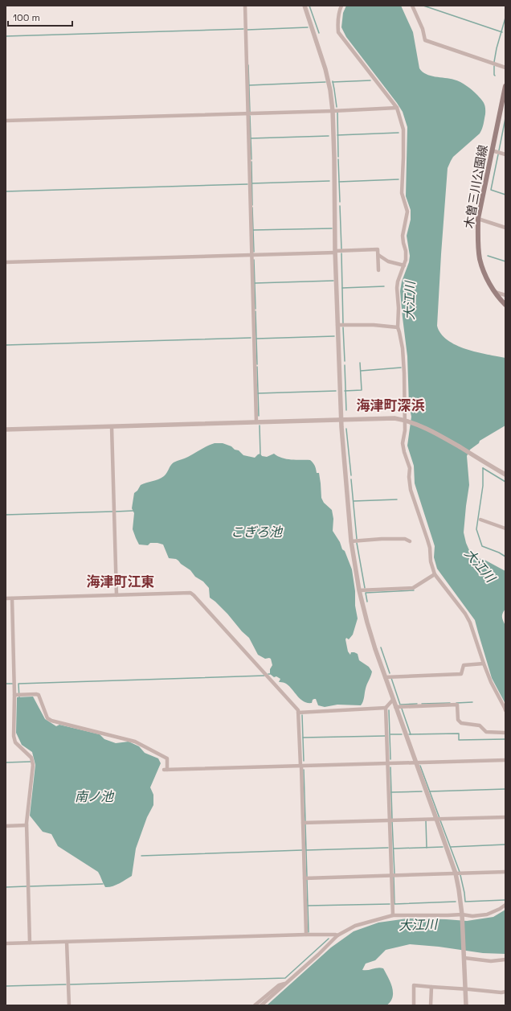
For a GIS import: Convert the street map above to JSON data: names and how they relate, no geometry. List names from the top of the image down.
{
  "streets": {
    "main road": ["木曽三川公園線"]
  },
  "districts": ["海津町深浜", "海津町江東"],
  "water": ["大江川", "こぎろ池", "南ノ池"],
  "scale_bar": "100 m"
}
